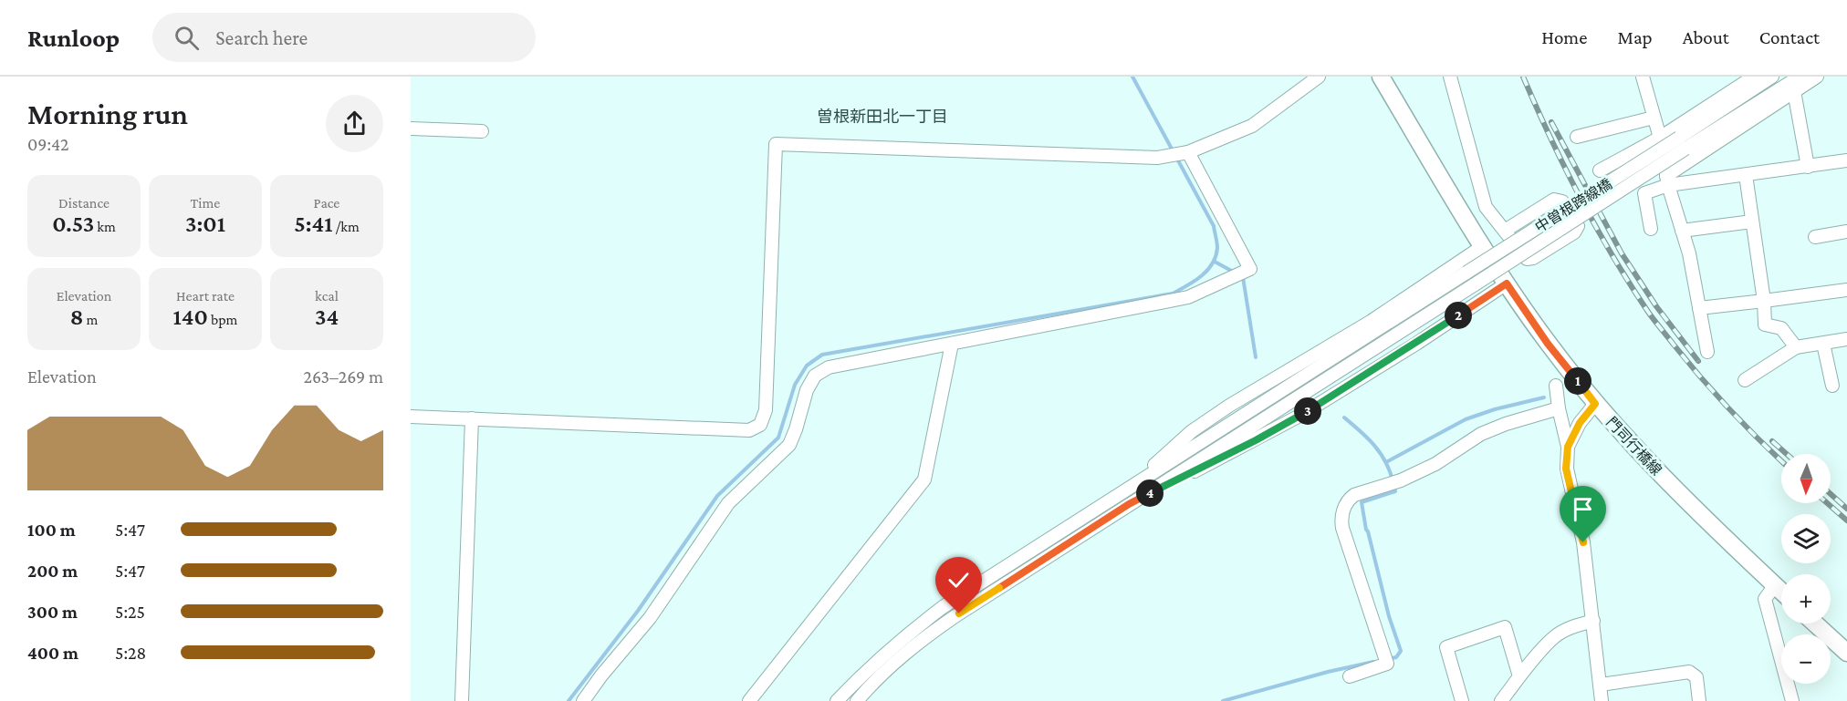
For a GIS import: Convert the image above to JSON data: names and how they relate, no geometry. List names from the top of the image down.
{
  "streets": {
    "main road": ["門司行橋線"],
    "street": ["中曽根跨線橋"]
  },
  "districts": ["曽根新田北一丁目"],
  "north": "bottom",
  "page": {
    "header": "Runloop",
    "search": "Search here",
    "nav": [
      "Home",
      "Map",
      "About",
      "Contact"
    ],
    "heading": ["Morning run", "09:42"],
    "stats": [
      ["Distance", "0.53 km"],
      ["Time", "3:01"],
      ["Pace", "5:41 /km"],
      ["Elevation", "8 m"],
      ["Heart rate", "140 bpm"],
      ["kcal", "34"]
    ],
    "pins": [
      "2",
      "1",
      "3",
      "4"
    ],
    "chart": ["Elevation", "263–269 m"],
    "map_buttons": ["+", "−"],
    "list": [
      {
        "name": "100 m",
        "note": "5:47"
      },
      {
        "name": "200 m",
        "note": "5:47"
      },
      {
        "name": "300 m",
        "note": "5:25"
      },
      {
        "name": "400 m",
        "note": "5:28"
      }
    ]
  }
}
